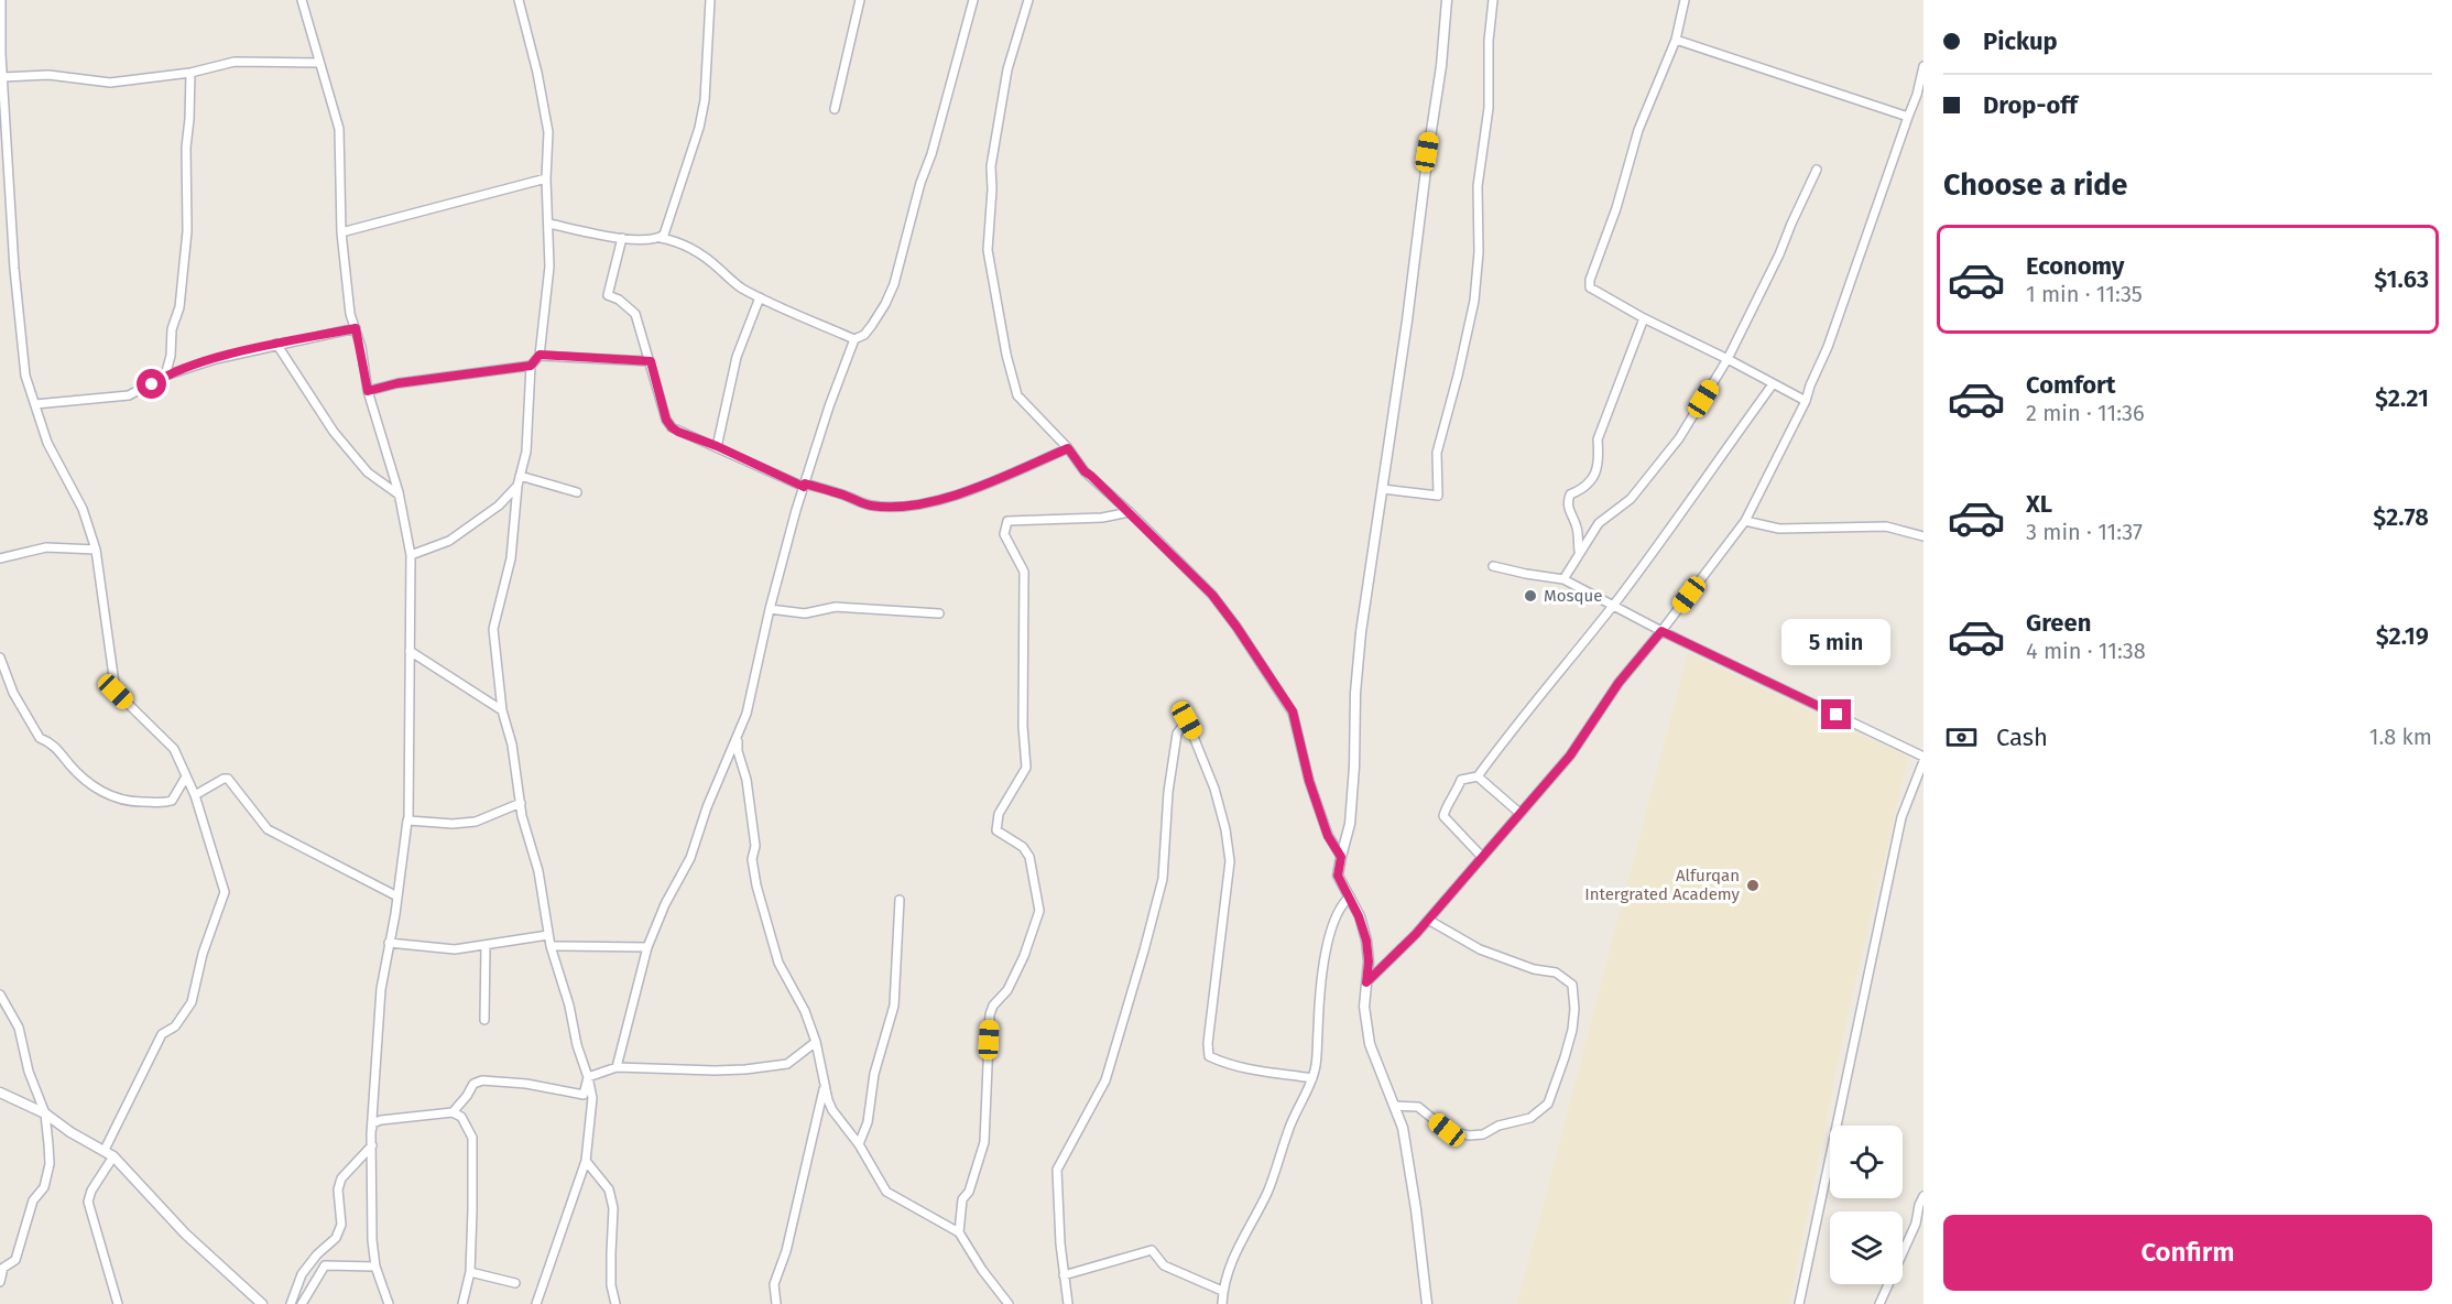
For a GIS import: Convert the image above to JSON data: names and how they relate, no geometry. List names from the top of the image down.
{
  "places": ["Mosque", "Alfurqan Intergrated Academy"],
  "page": {
    "banner": ["Pickup", "Drop-off"],
    "heading": "Choose a ride",
    "list": [
      {
        "name": "Economy",
        "note": "1 min · 11:35",
        "value": "$1.63"
      },
      {
        "name": "Comfort",
        "note": "2 min · 11:36",
        "value": "$2.21"
      },
      {
        "name": "XL",
        "note": "3 min · 11:37",
        "value": "$2.78"
      },
      {
        "name": "Green",
        "note": "4 min · 11:38",
        "value": "$2.19"
      }
    ],
    "bubble": "5 min",
    "pay": ["Cash", "1.8 km"],
    "buttons": "Confirm"
  }
}
